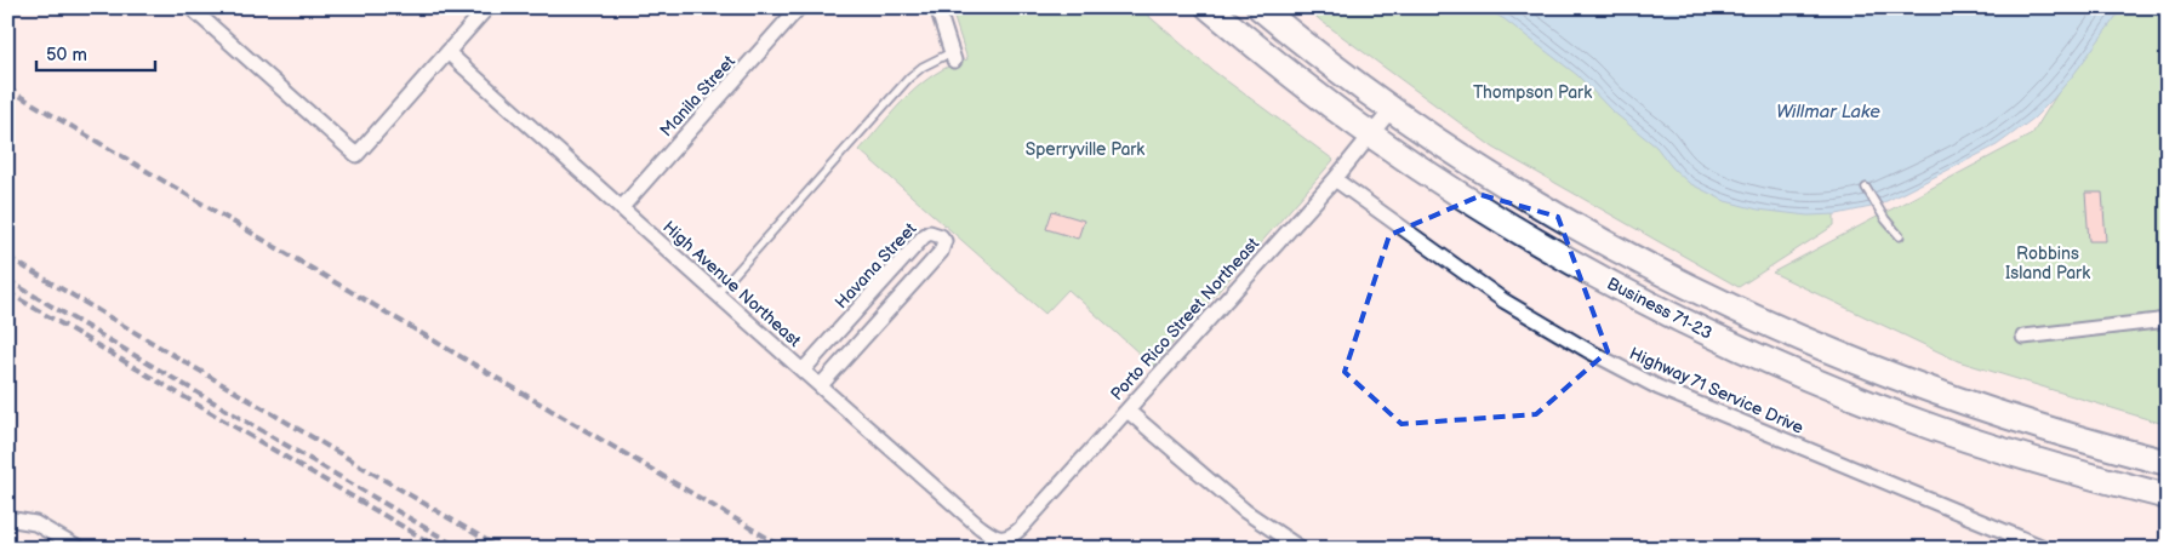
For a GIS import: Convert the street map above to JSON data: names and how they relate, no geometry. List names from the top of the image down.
{
  "streets": {
    "highway": ["Business 71-23"],
    "street": [
      "Manila Street",
      "Havana Street",
      "High Avenue Northeast",
      "Porto Rico Street Northeast",
      "Highway 71 Service Drive"
    ]
  },
  "crossings": [
    ["Manila Street", "High Avenue Northeast"],
    ["Havana Street", "High Avenue Northeast"],
    ["High Avenue Northeast", "Porto Rico Street Northeast"],
    ["Business 71-23", "Porto Rico Street Northeast"],
    ["Porto Rico Street Northeast", "Highway 71 Service Drive"]
  ],
  "water": ["Willmar Lake"],
  "parks": ["Thompson Park", "Sperryville Park", "Robbins Island Park"],
  "scale_bar": "50 m"
}
